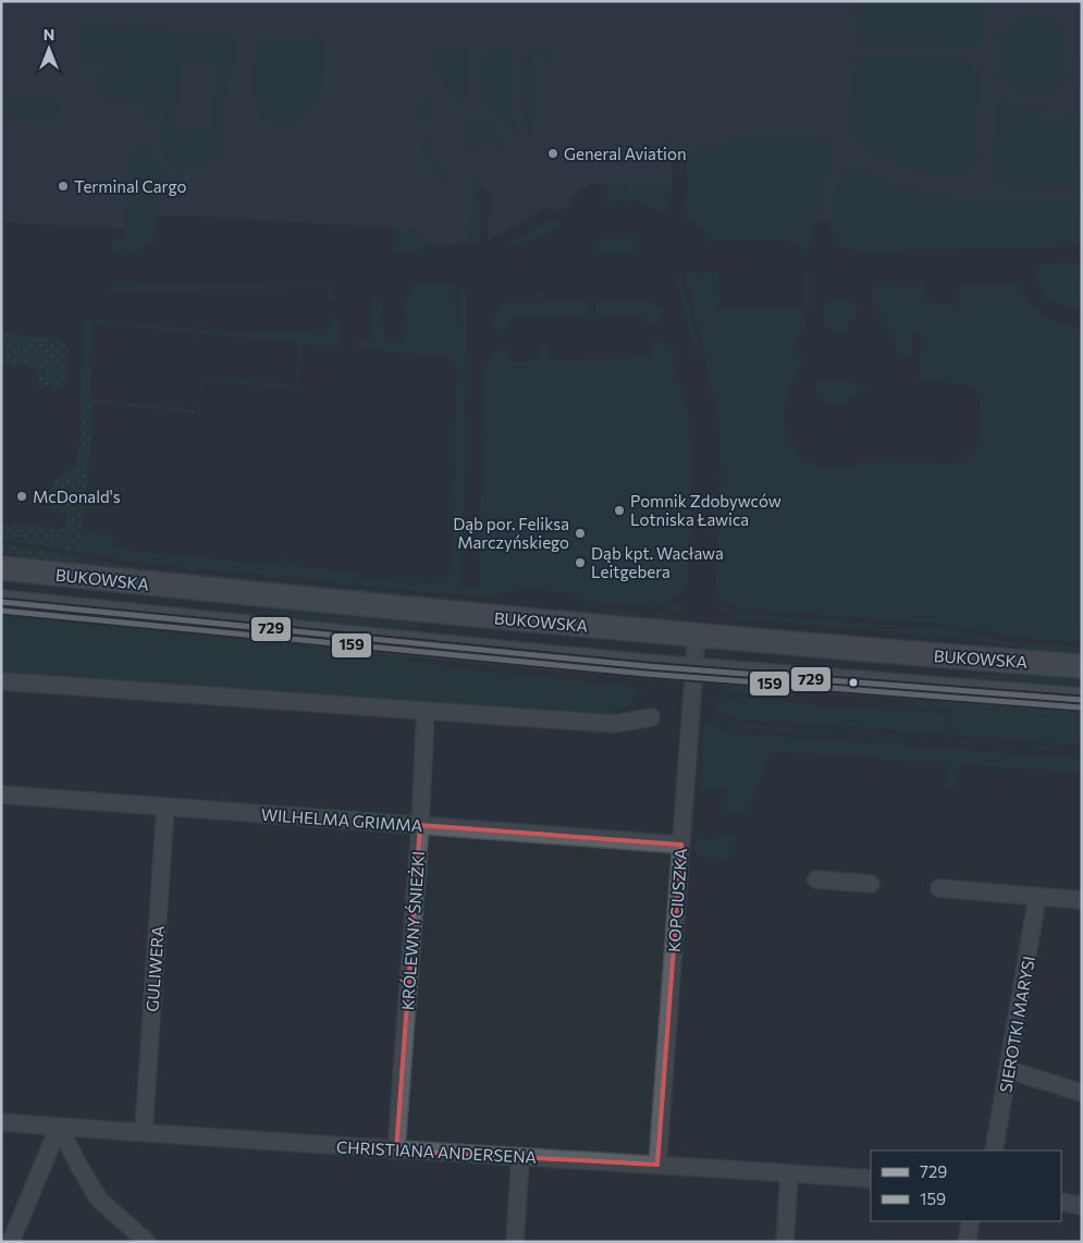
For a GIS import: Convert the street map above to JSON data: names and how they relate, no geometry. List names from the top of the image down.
{
  "streets": {
    "main road": ["BUKOWSKA"],
    "street": [
      "WILHELMA GRIMMA",
      "KOPCIUSZKA",
      "KRÓLEWNY ŚNIEŻKI",
      "GULIWERA",
      "SIEROTKI MARYSI",
      "CHRISTIANA ANDERSENA"
    ]
  },
  "crossings": [
    ["BUKOWSKA", "KOPCIUSZKA"],
    ["WILHELMA GRIMMA", "KOPCIUSZKA"],
    ["WILHELMA GRIMMA", "KRÓLEWNY ŚNIEŻKI"],
    ["WILHELMA GRIMMA", "GULIWERA"],
    ["KOPCIUSZKA", "CHRISTIANA ANDERSENA"],
    ["KRÓLEWNY ŚNIEŻKI", "CHRISTIANA ANDERSENA"],
    ["GULIWERA", "CHRISTIANA ANDERSENA"]
  ],
  "places": [
    "General Aviation",
    "Terminal Cargo",
    "McDonald's",
    "Pomnik Zdobywców Lotniska Ławica",
    "Dąb por. Feliksa Marczyńskiego",
    "Dąb kpt. Wacława Leitgebera"
  ],
  "lines": ["transit line 729", "transit line 159"],
  "legend": ["729", "159"],
  "north": "top"
}
